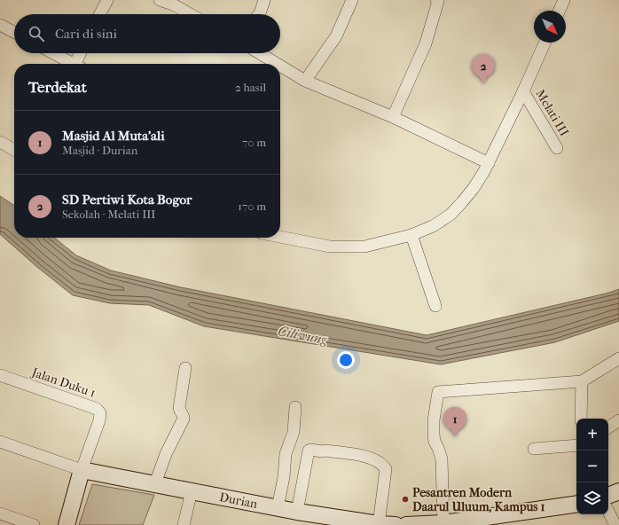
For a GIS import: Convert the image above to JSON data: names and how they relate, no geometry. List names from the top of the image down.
{
  "streets": {
    "street": ["Melati III", "Jalan Duku 1", "Durian"]
  },
  "crossings": [
    ["Jalan Duku 1", "Durian"]
  ],
  "water": ["Ciliwung"],
  "places": ["Pesantren Modern Daarul Uluum, Kampus 1"],
  "north": "bottom right",
  "page": {
    "search": "Cari di sini",
    "pins": ["2", "1"],
    "heading": ["Terdekat", "2 hasil"],
    "list": [
      {
        "mark": "1",
        "name": "Masjid Al Muta'ali",
        "note": "Masjid · Durian",
        "value": "70 m"
      },
      {
        "mark": "2",
        "name": "SD Pertiwi Kota Bogor",
        "note": "Sekolah · Melati III",
        "value": "170 m"
      }
    ],
    "map_buttons": ["+", "−"]
  }
}
